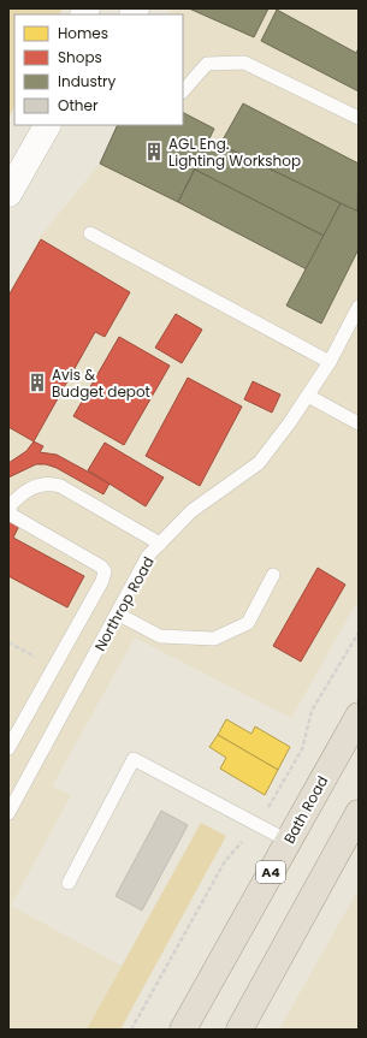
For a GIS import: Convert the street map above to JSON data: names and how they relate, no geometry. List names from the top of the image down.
{
  "streets": {
    "highway": ["Bath Road", "A4"],
    "lane": ["Northrop Road"]
  },
  "places": {
    "building": ["AGL Eng. Lighting Workshop", "Avis & Budget depot"]
  },
  "legend": [
    "Homes",
    "Shops",
    "Industry",
    "Other"
  ]
}
